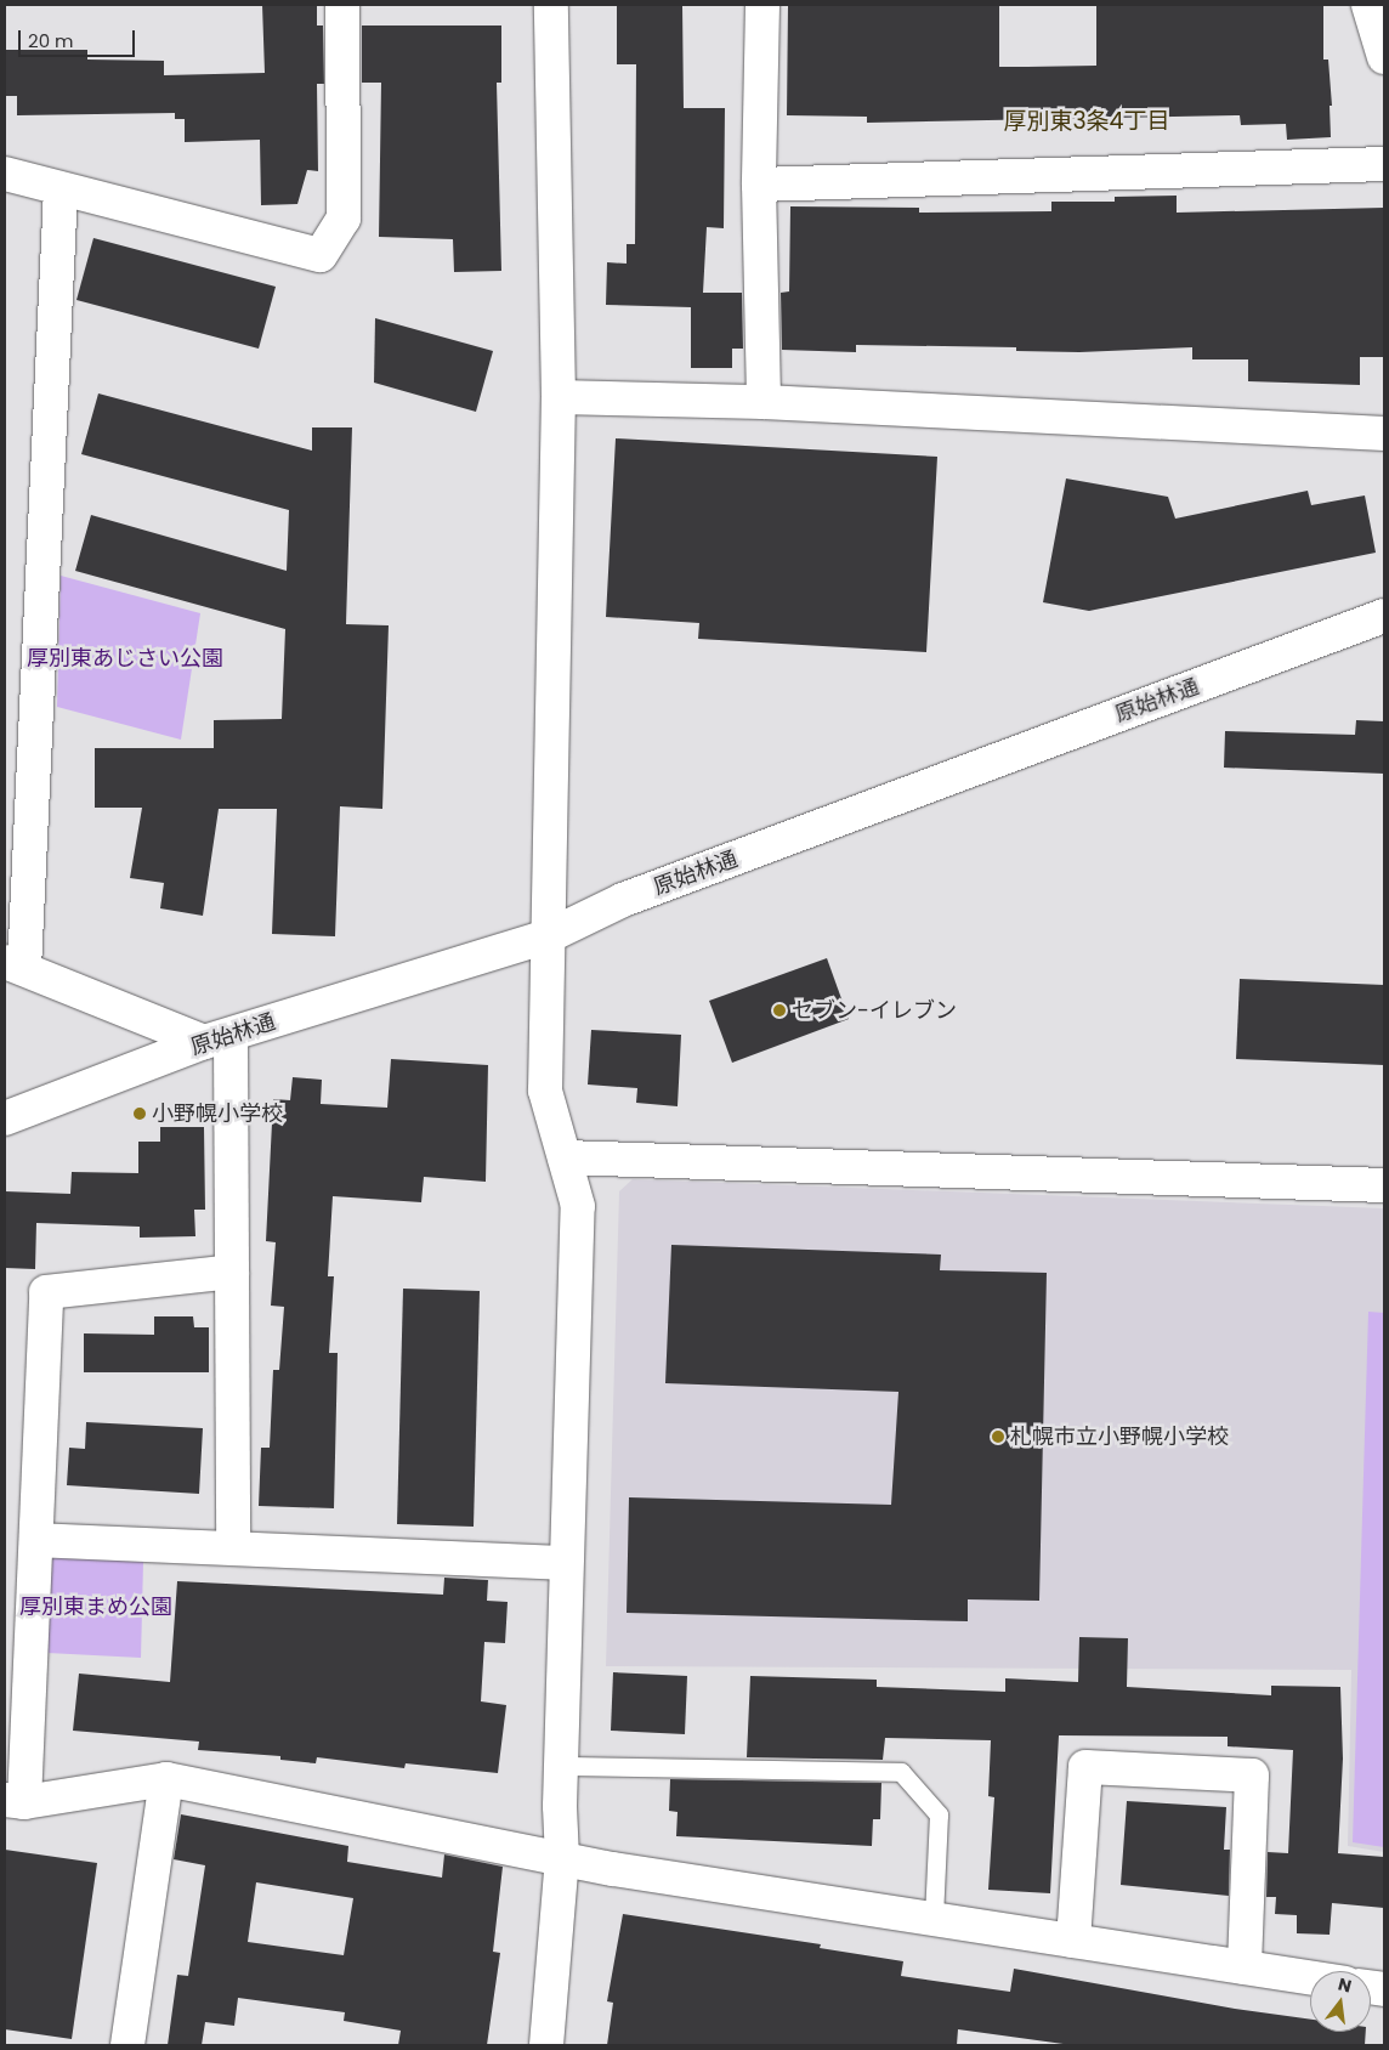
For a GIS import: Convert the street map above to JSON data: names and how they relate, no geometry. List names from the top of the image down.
{
  "streets": {
    "street": ["原始林通"]
  },
  "districts": ["厚別東3条4丁目"],
  "parks": ["厚別東あじさい公園", "厚別東まめ公園"],
  "places": ["セブン-イレブン", "小野幌小学校", "札幌市立小野幌小学校"],
  "scale_bar": "20 m",
  "north": "top"
}
